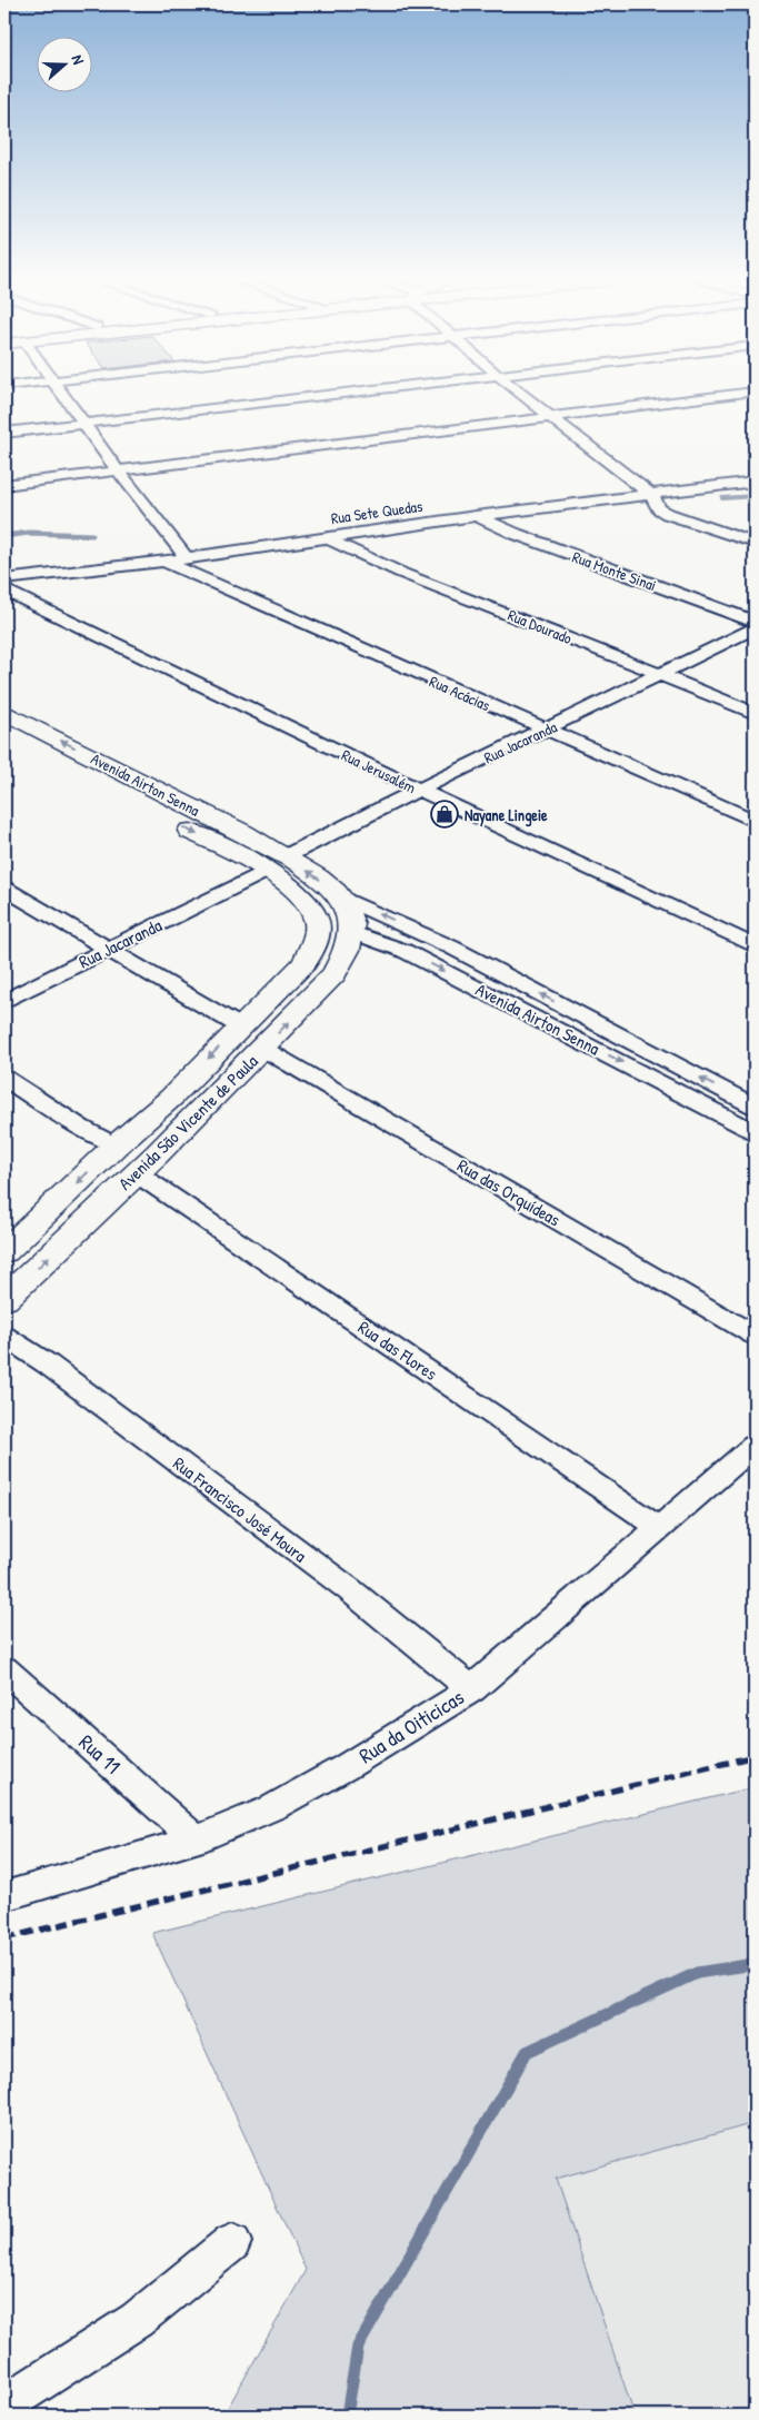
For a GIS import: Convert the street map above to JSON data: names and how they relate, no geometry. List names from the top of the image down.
{
  "streets": {
    "main road": ["Avenida Airton Senna", "Avenida São Vicente de Paula"],
    "street": [
      "Rua Sete Quedas",
      "Rua Monte Sinai",
      "Rua Dourado",
      "Rua Acácias",
      "Rua Jacaranda",
      "Rua Jerusalém",
      "Rua das Orquídeas",
      "Rua das Flores",
      "Rua Francisco José Moura",
      "Rua da Oiticicas",
      "Rua 11"
    ]
  },
  "crossings": [
    ["Rua Sete Quedas", "Rua Monte Sinai"],
    ["Rua Sete Quedas", "Rua Dourado"],
    ["Rua Sete Quedas", "Rua Acácias"],
    ["Rua Dourado", "Rua Jacaranda"],
    ["Rua Acácias", "Rua Jacaranda"],
    ["Rua Jacaranda", "Rua Jerusalém"],
    ["Rua Jacaranda", "Avenida Airton Senna"],
    ["Avenida Airton Senna", "Avenida São Vicente de Paula"],
    ["Avenida São Vicente de Paula", "Rua das Orquídeas"],
    ["Avenida São Vicente de Paula", "Rua das Flores"],
    ["Rua das Flores", "Rua da Oiticicas"],
    ["Rua Francisco José Moura", "Rua da Oiticicas"],
    ["Rua da Oiticicas", "Rua 11"]
  ],
  "places": {
    "shop": ["Nayane Lingeie"]
  },
  "north": "right"
}
